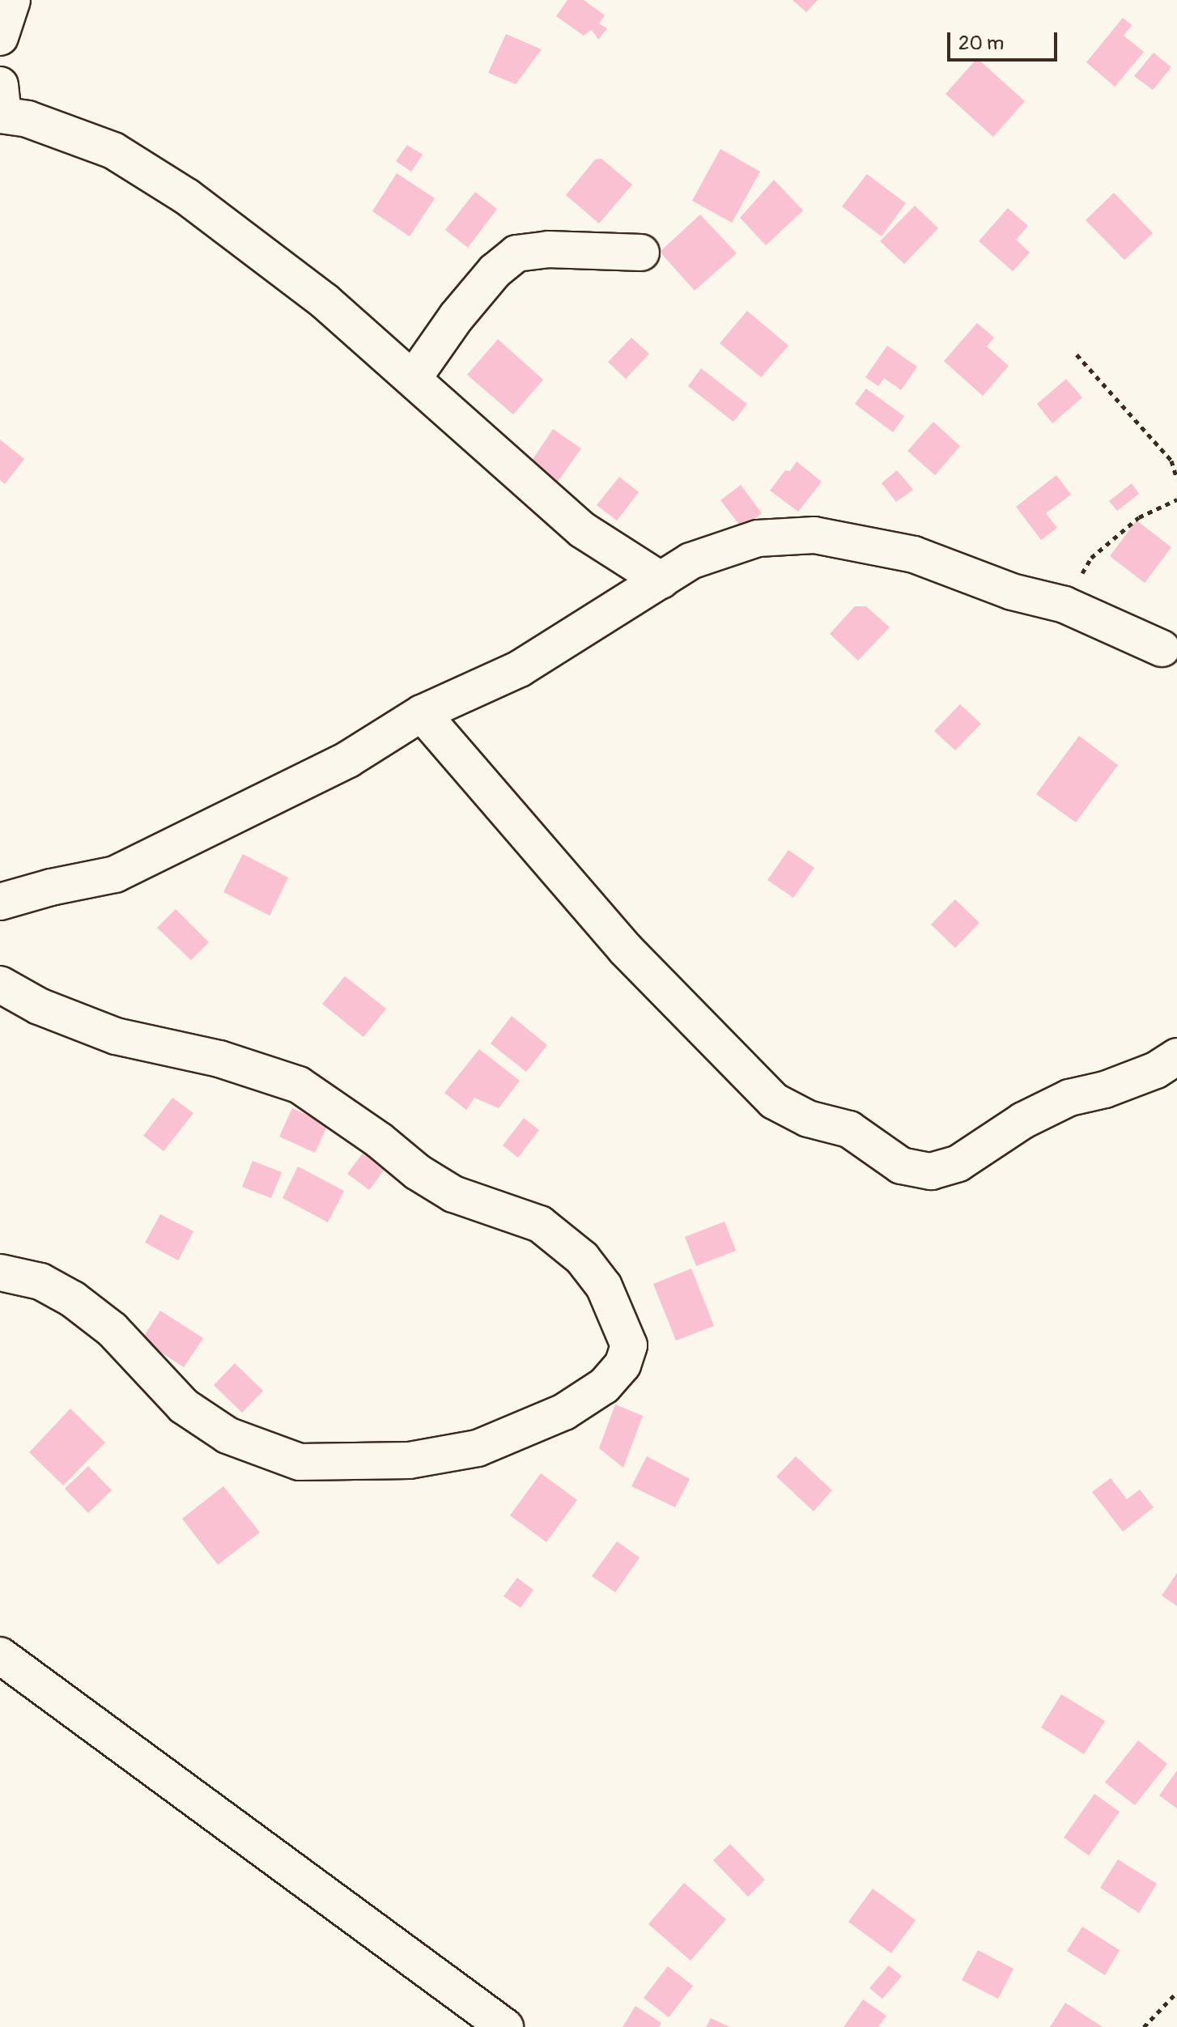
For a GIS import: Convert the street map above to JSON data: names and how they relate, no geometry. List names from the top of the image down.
{
  "scale_bar": "20 m"
}
